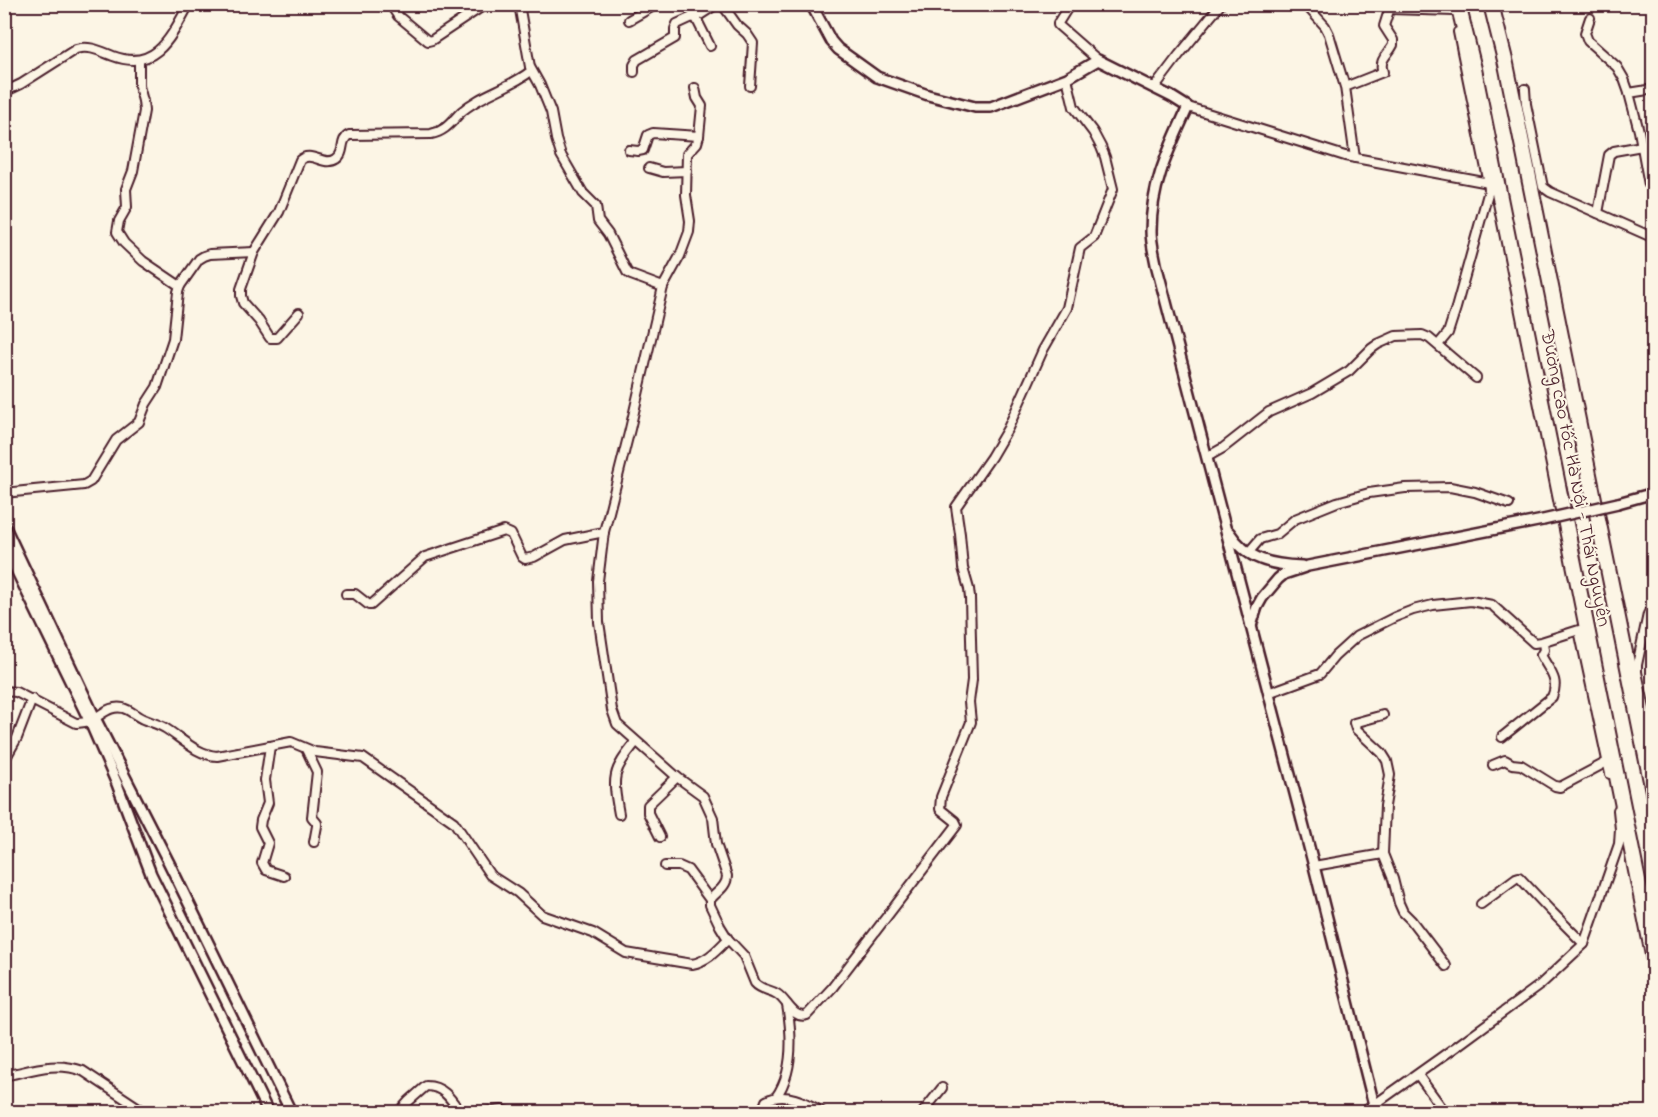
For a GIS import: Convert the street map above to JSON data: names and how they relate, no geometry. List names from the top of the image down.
{
  "streets": {
    "highway": ["Đường cao tốc Hà Nội - Thái Nguyên"]
  }
}
